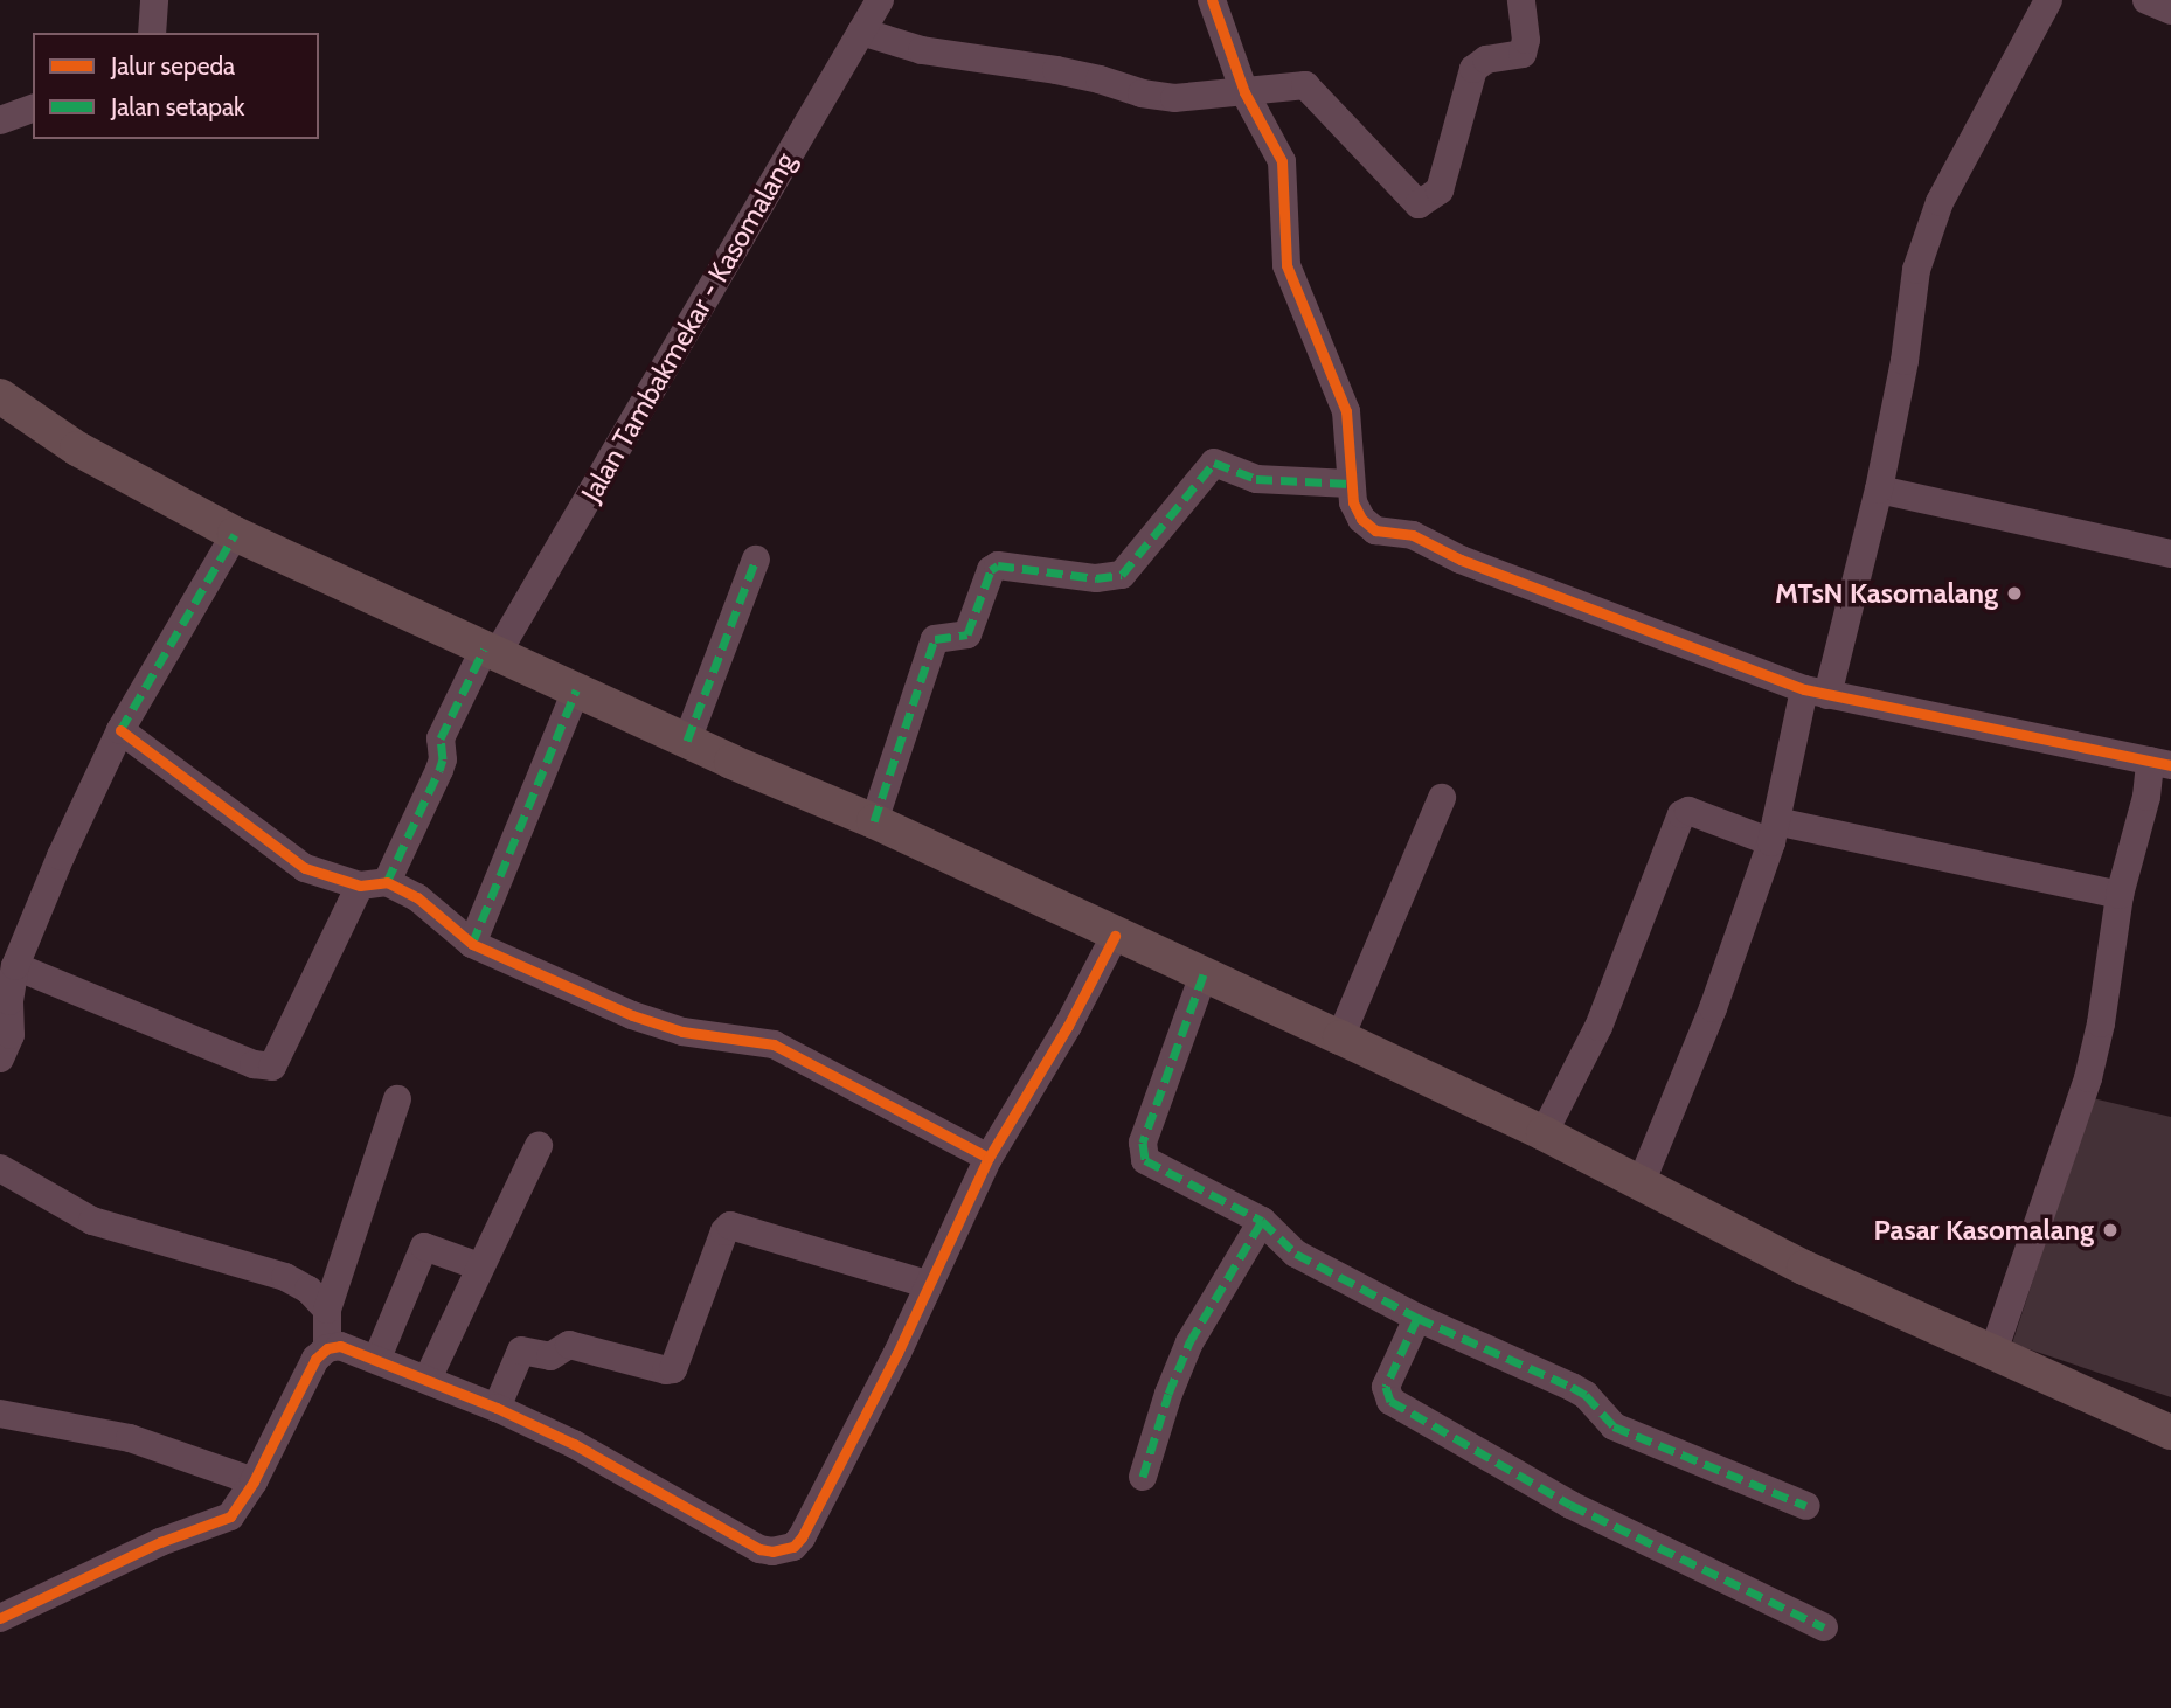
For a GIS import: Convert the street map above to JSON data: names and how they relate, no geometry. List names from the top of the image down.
{
  "streets": {
    "street": ["Jalan Tambakmekar - Kasomalang"]
  },
  "places": ["MTsN Kasomalang", "Pasar Kasomalang"],
  "legend": ["Jalur sepeda", "Jalan setapak"]
}
